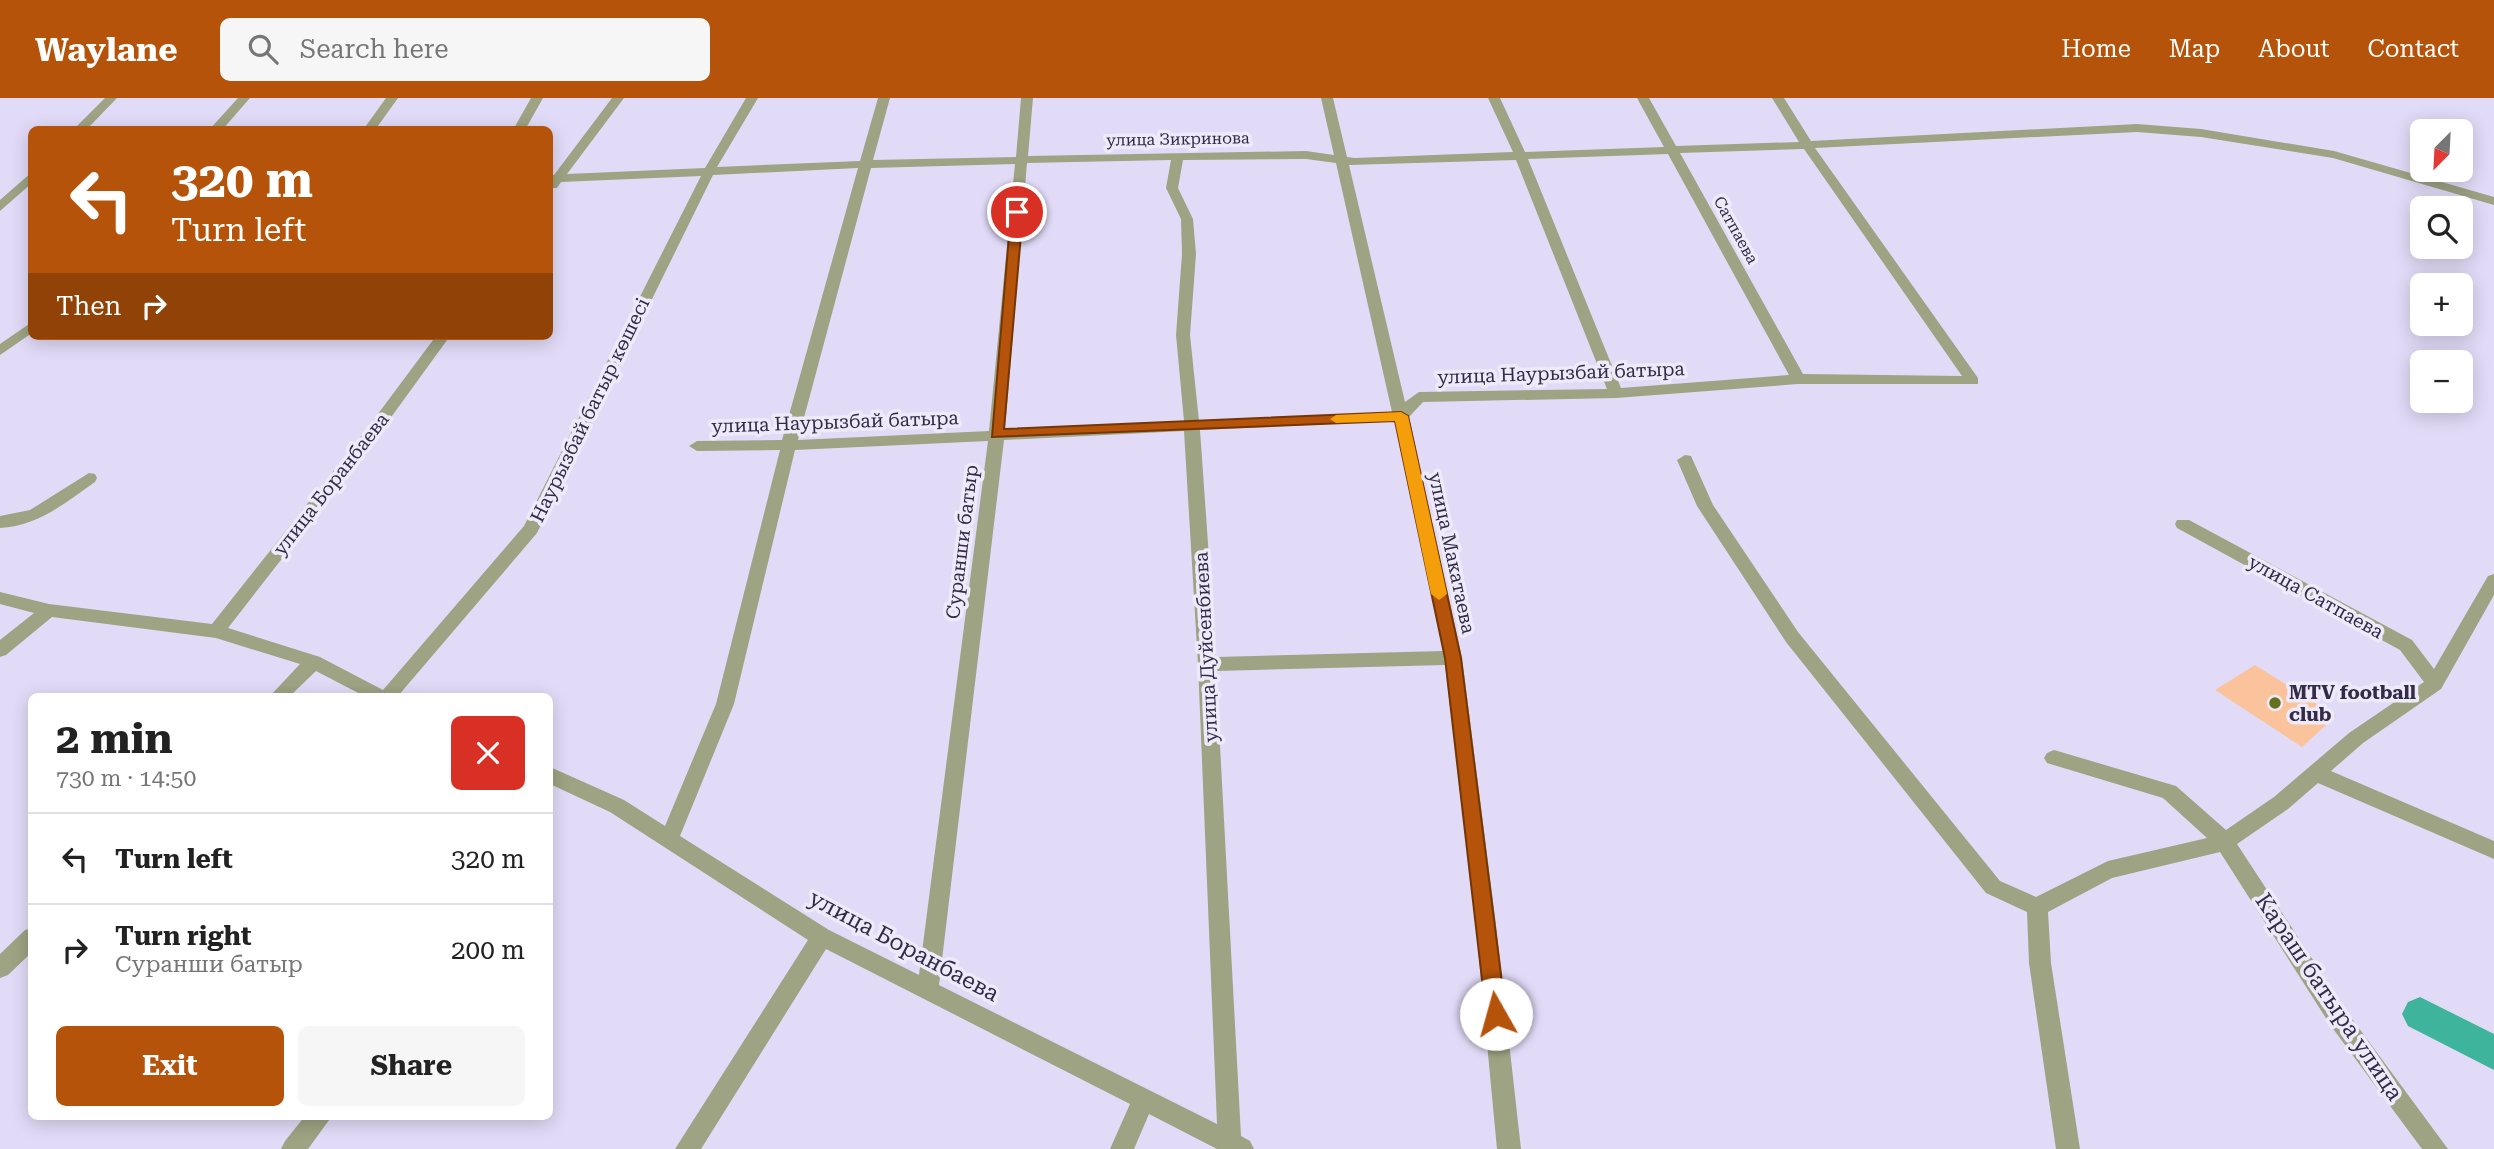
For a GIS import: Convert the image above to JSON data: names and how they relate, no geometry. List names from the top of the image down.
{
  "streets": {
    "street": [
      "улица Зикринова",
      "Сатпаева",
      "улица Наурызбай батыра",
      "Наурызбай батыр көшесі",
      "улица Боранбаева",
      "Суранши батыр",
      "улица Макатаева",
      "улица Сатпаева",
      "улица Дуйсенбиева",
      "Караш батыра улица"
    ]
  },
  "crossings": [
    ["улица Зикринова", "Сатпаева"],
    ["улица Зикринова", "улица Наурызбай батыра"],
    ["улица Зикринова", "Наурызбай батыр көшесі"],
    ["улица Зикринова", "Суранши батыр"],
    ["улица Зикринова", "улица Макатаева"],
    ["улица Зикринова", "улица Дуйсенбиева"],
    ["Сатпаева", "улица Наурызбай батыра"],
    ["улица Наурызбай батыра", "Суранши батыр"],
    ["улица Наурызбай батыра", "улица Макатаева"],
    ["улица Наурызбай батыра", "улица Дуйсенбиева"],
    ["улица Боранбаева", "Суранши батыр"],
    ["улица Боранбаева", "улица Дуйсенбиева"]
  ],
  "places": ["MTV football club"],
  "north": "bottom left",
  "page": {
    "header": "Waylane",
    "search": "Search here",
    "nav": [
      "Home",
      "Map",
      "About",
      "Contact"
    ],
    "map_buttons": ["+", "−"],
    "turn": ["320 m", "Turn left"],
    "then": "Then",
    "heading": ["2 min", "730 m · 14:50"],
    "list": [
      {
        "name": "Turn left",
        "value": "320 m"
      },
      {
        "name": "Turn right",
        "note": "Суранши батыр",
        "value": "200 m"
      }
    ],
    "buttons": ["Exit", "Share"]
  }
}
